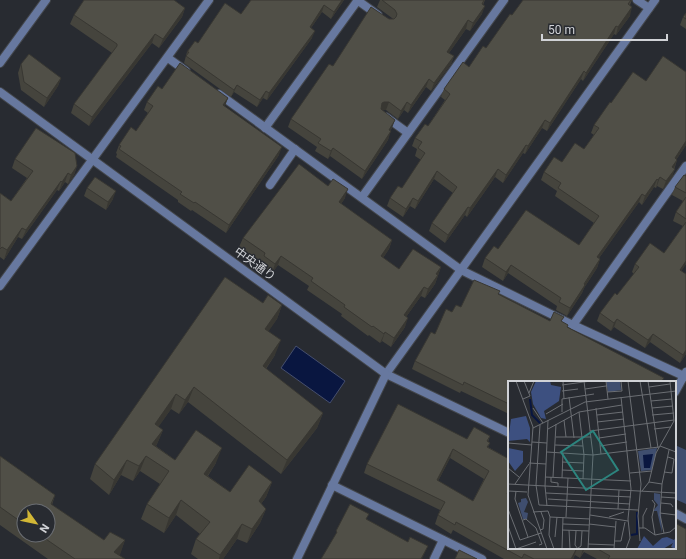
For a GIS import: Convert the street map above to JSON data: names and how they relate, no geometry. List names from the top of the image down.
{
  "streets": {
    "street": ["中央通り"]
  },
  "scale_bar": "50 m",
  "north": "bottom right"
}
